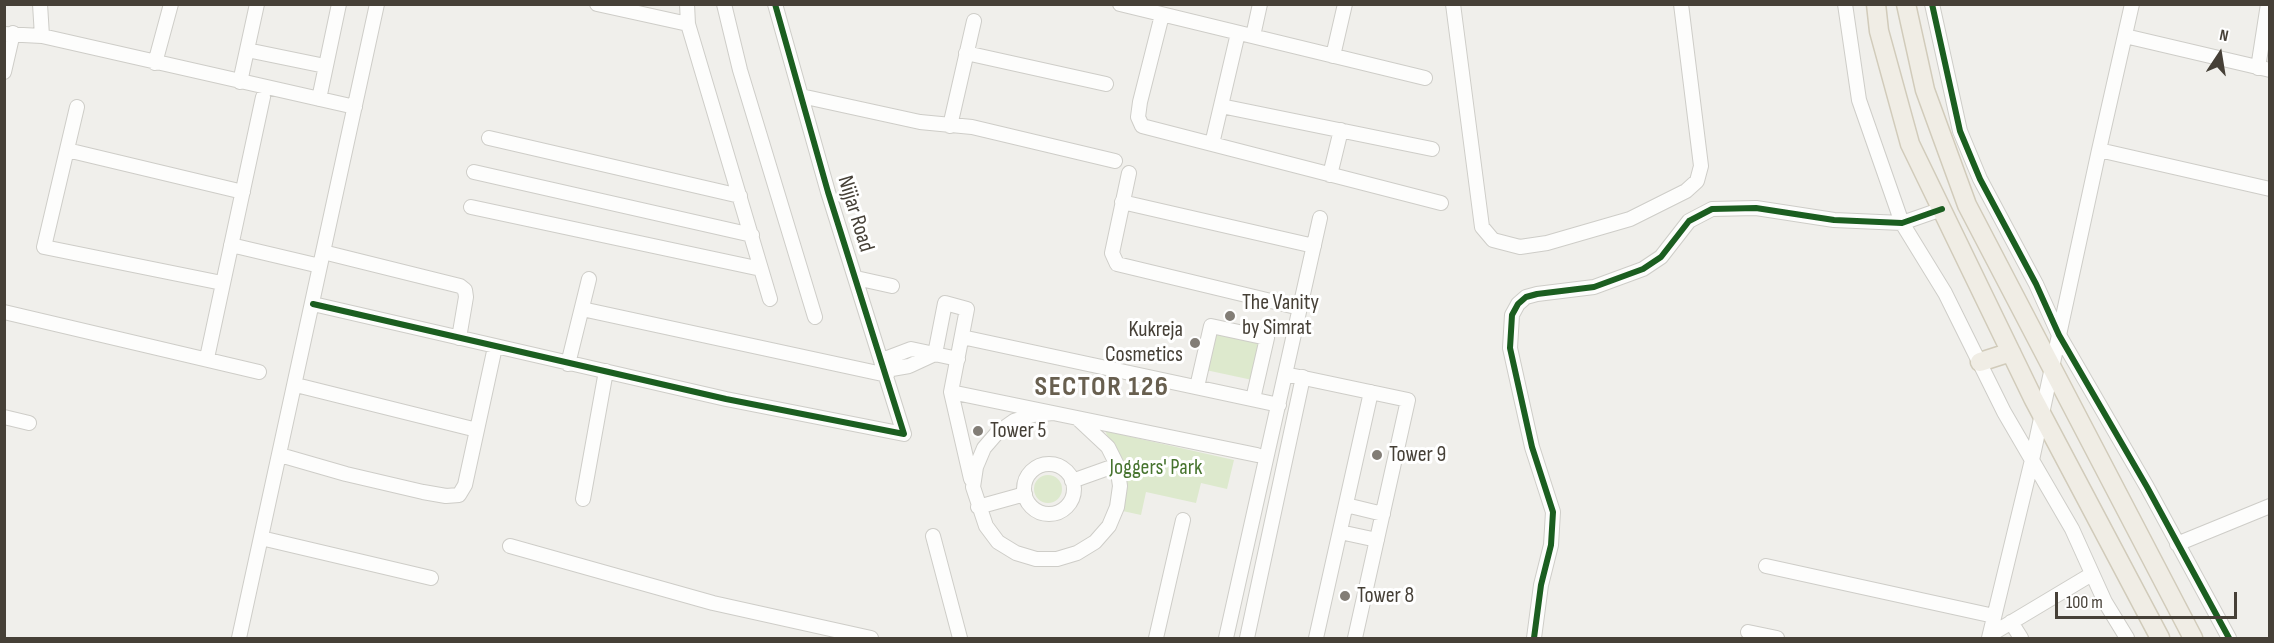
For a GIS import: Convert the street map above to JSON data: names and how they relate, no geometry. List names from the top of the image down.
{
  "streets": {
    "street": ["Nijjar Road"]
  },
  "districts": ["SECTOR 126"],
  "parks": ["Joggers' Park"],
  "places": [
    "The Vanity by Simrat",
    "Kukreja Cosmetics",
    "Tower 5",
    "Tower 9",
    "Tower 8"
  ],
  "scale_bar": "100 m",
  "north": "top"
}
